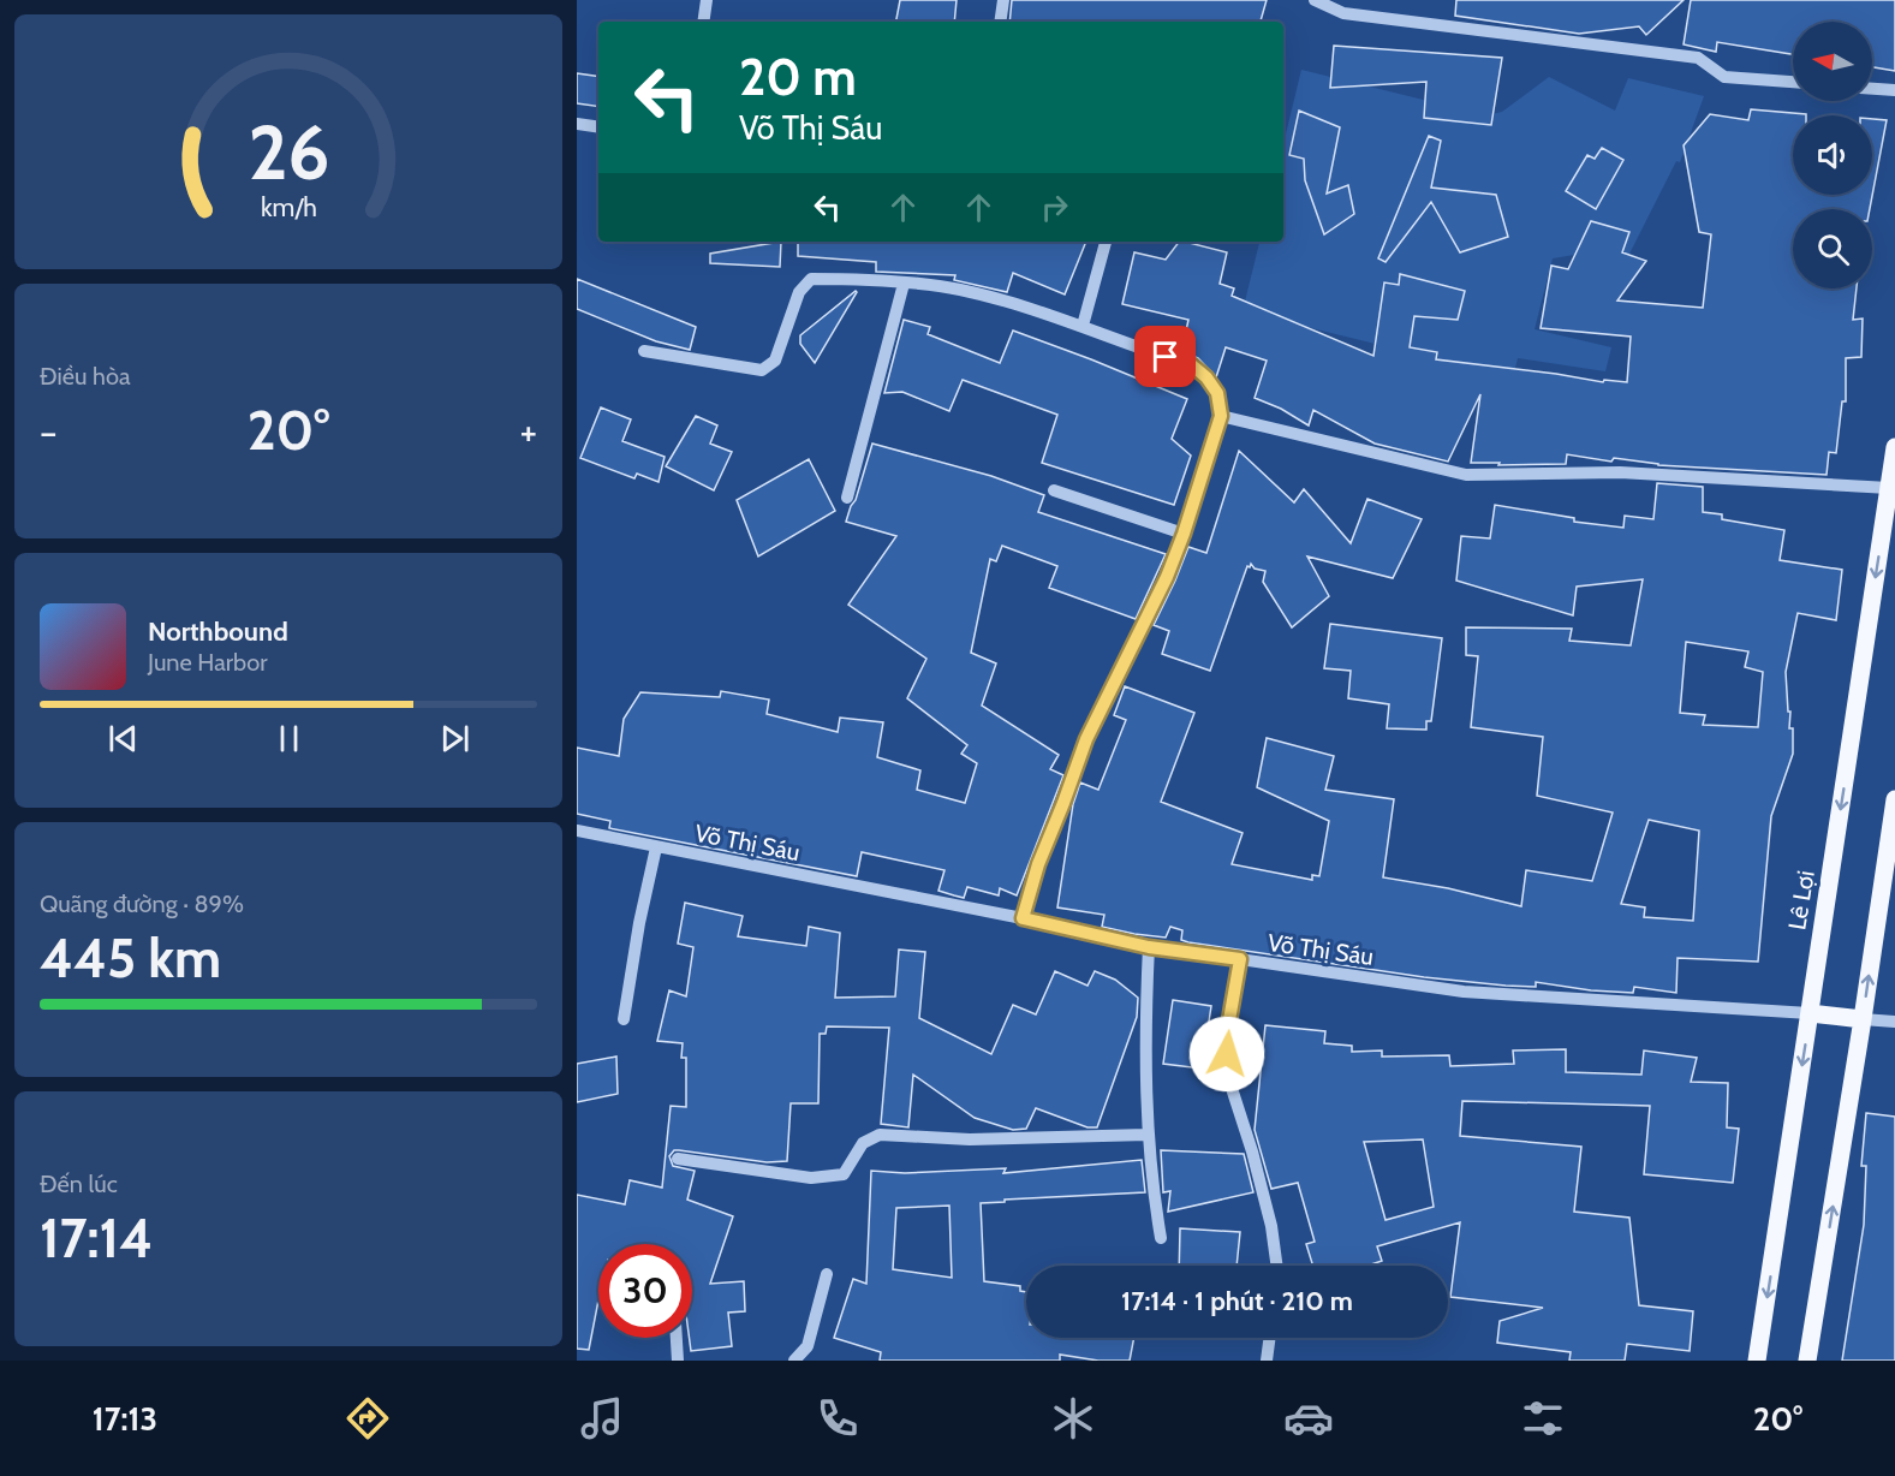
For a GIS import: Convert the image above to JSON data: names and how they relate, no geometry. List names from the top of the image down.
{
  "streets": {
    "main road": ["Lê Lợi"],
    "street": ["Võ Thị Sáu"]
  },
  "crossings": [
    ["Võ Thị Sáu", "Lê Lợi"]
  ],
  "north": "left",
  "page": {
    "turn": ["20 m", "Võ Thị Sáu"],
    "tile": [
      "Điều hòa",
      ["Quãng đường · 89%", "445 km"],
      ["Đến lúc", "17:14"]
    ],
    "heat": ["−", "20°", "+"],
    "song": ["Northbound", "June Harbor"],
    "limit": "30",
    "trip": "17:14 · 1 phút · 210 m",
    "tabs": ["17:13", "20°"],
    "gauge": ["26", "km/h"]
  }
}
